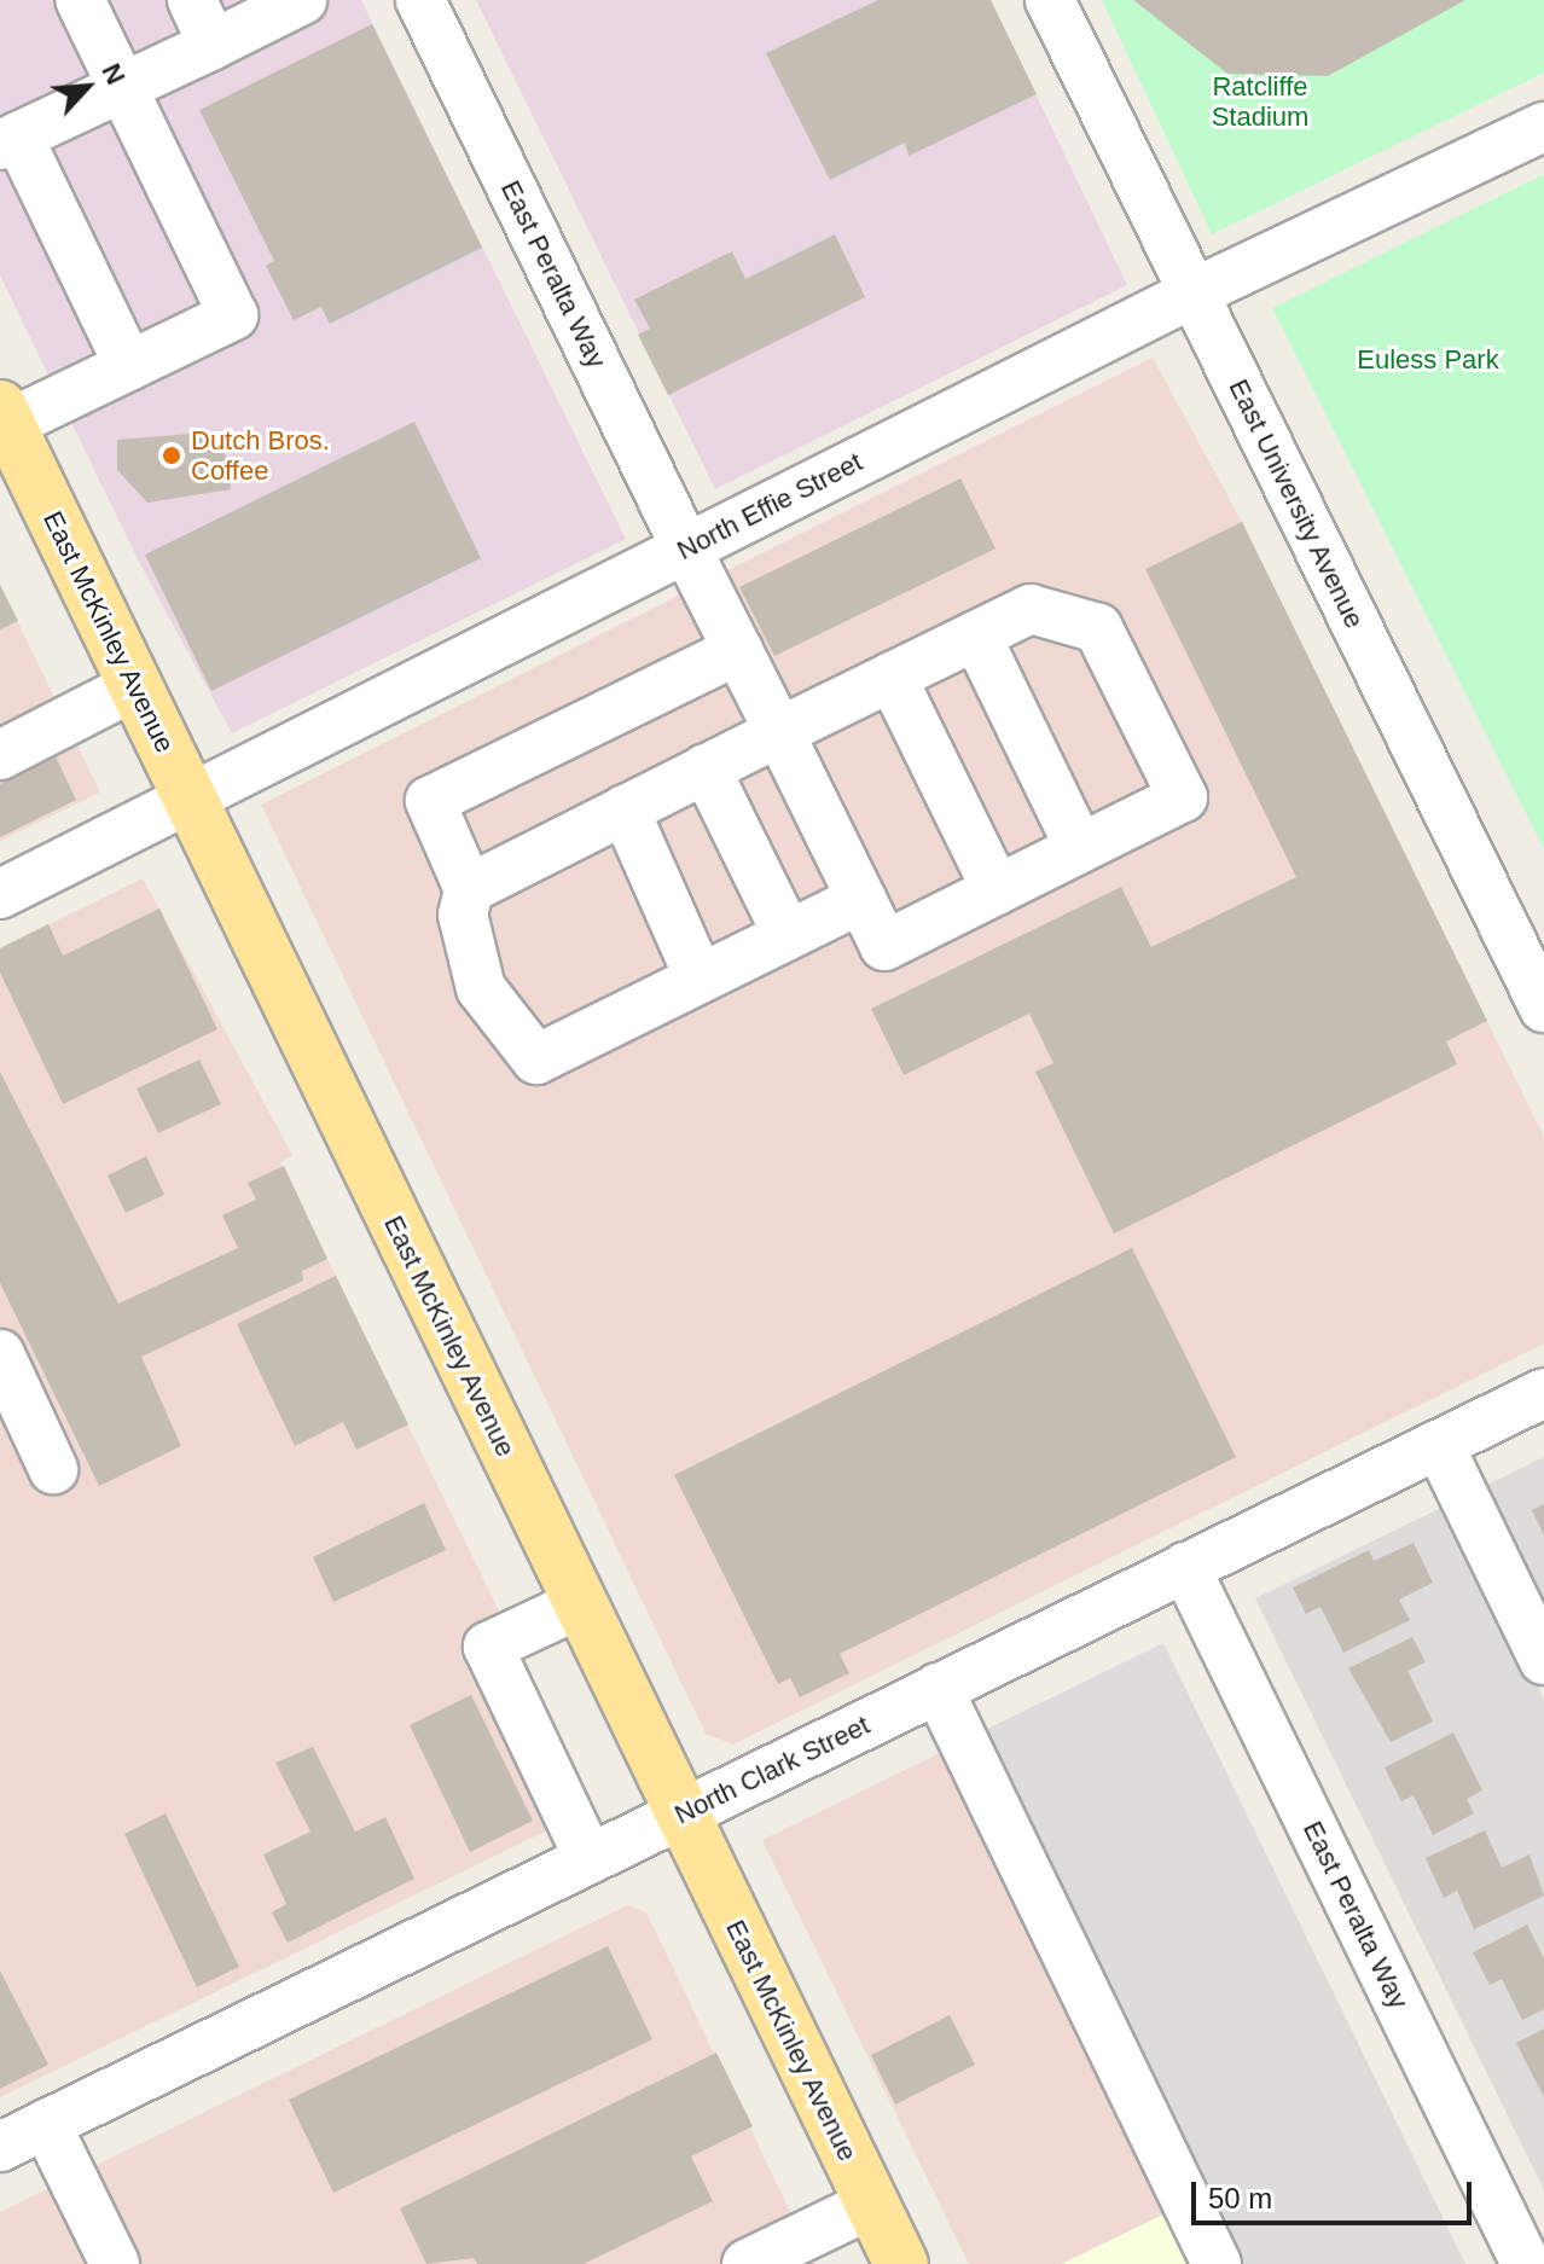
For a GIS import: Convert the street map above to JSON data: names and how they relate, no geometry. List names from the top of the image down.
{
  "streets": {
    "main road": ["East McKinley Avenue"],
    "street": [
      "East Peralta Way",
      "East University Avenue",
      "North Effie Street",
      "North Clark Street"
    ]
  },
  "crossings": [
    ["East Peralta Way", "North Effie Street"],
    ["East Peralta Way", "North Clark Street"],
    ["East University Avenue", "North Effie Street"],
    ["North Effie Street", "East McKinley Avenue"],
    ["East McKinley Avenue", "North Clark Street"]
  ],
  "parks": ["Ratcliffe Stadium", "Euless Park"],
  "places": ["Dutch Bros. Coffee"],
  "scale_bar": "50 m",
  "north": "top right"
}
